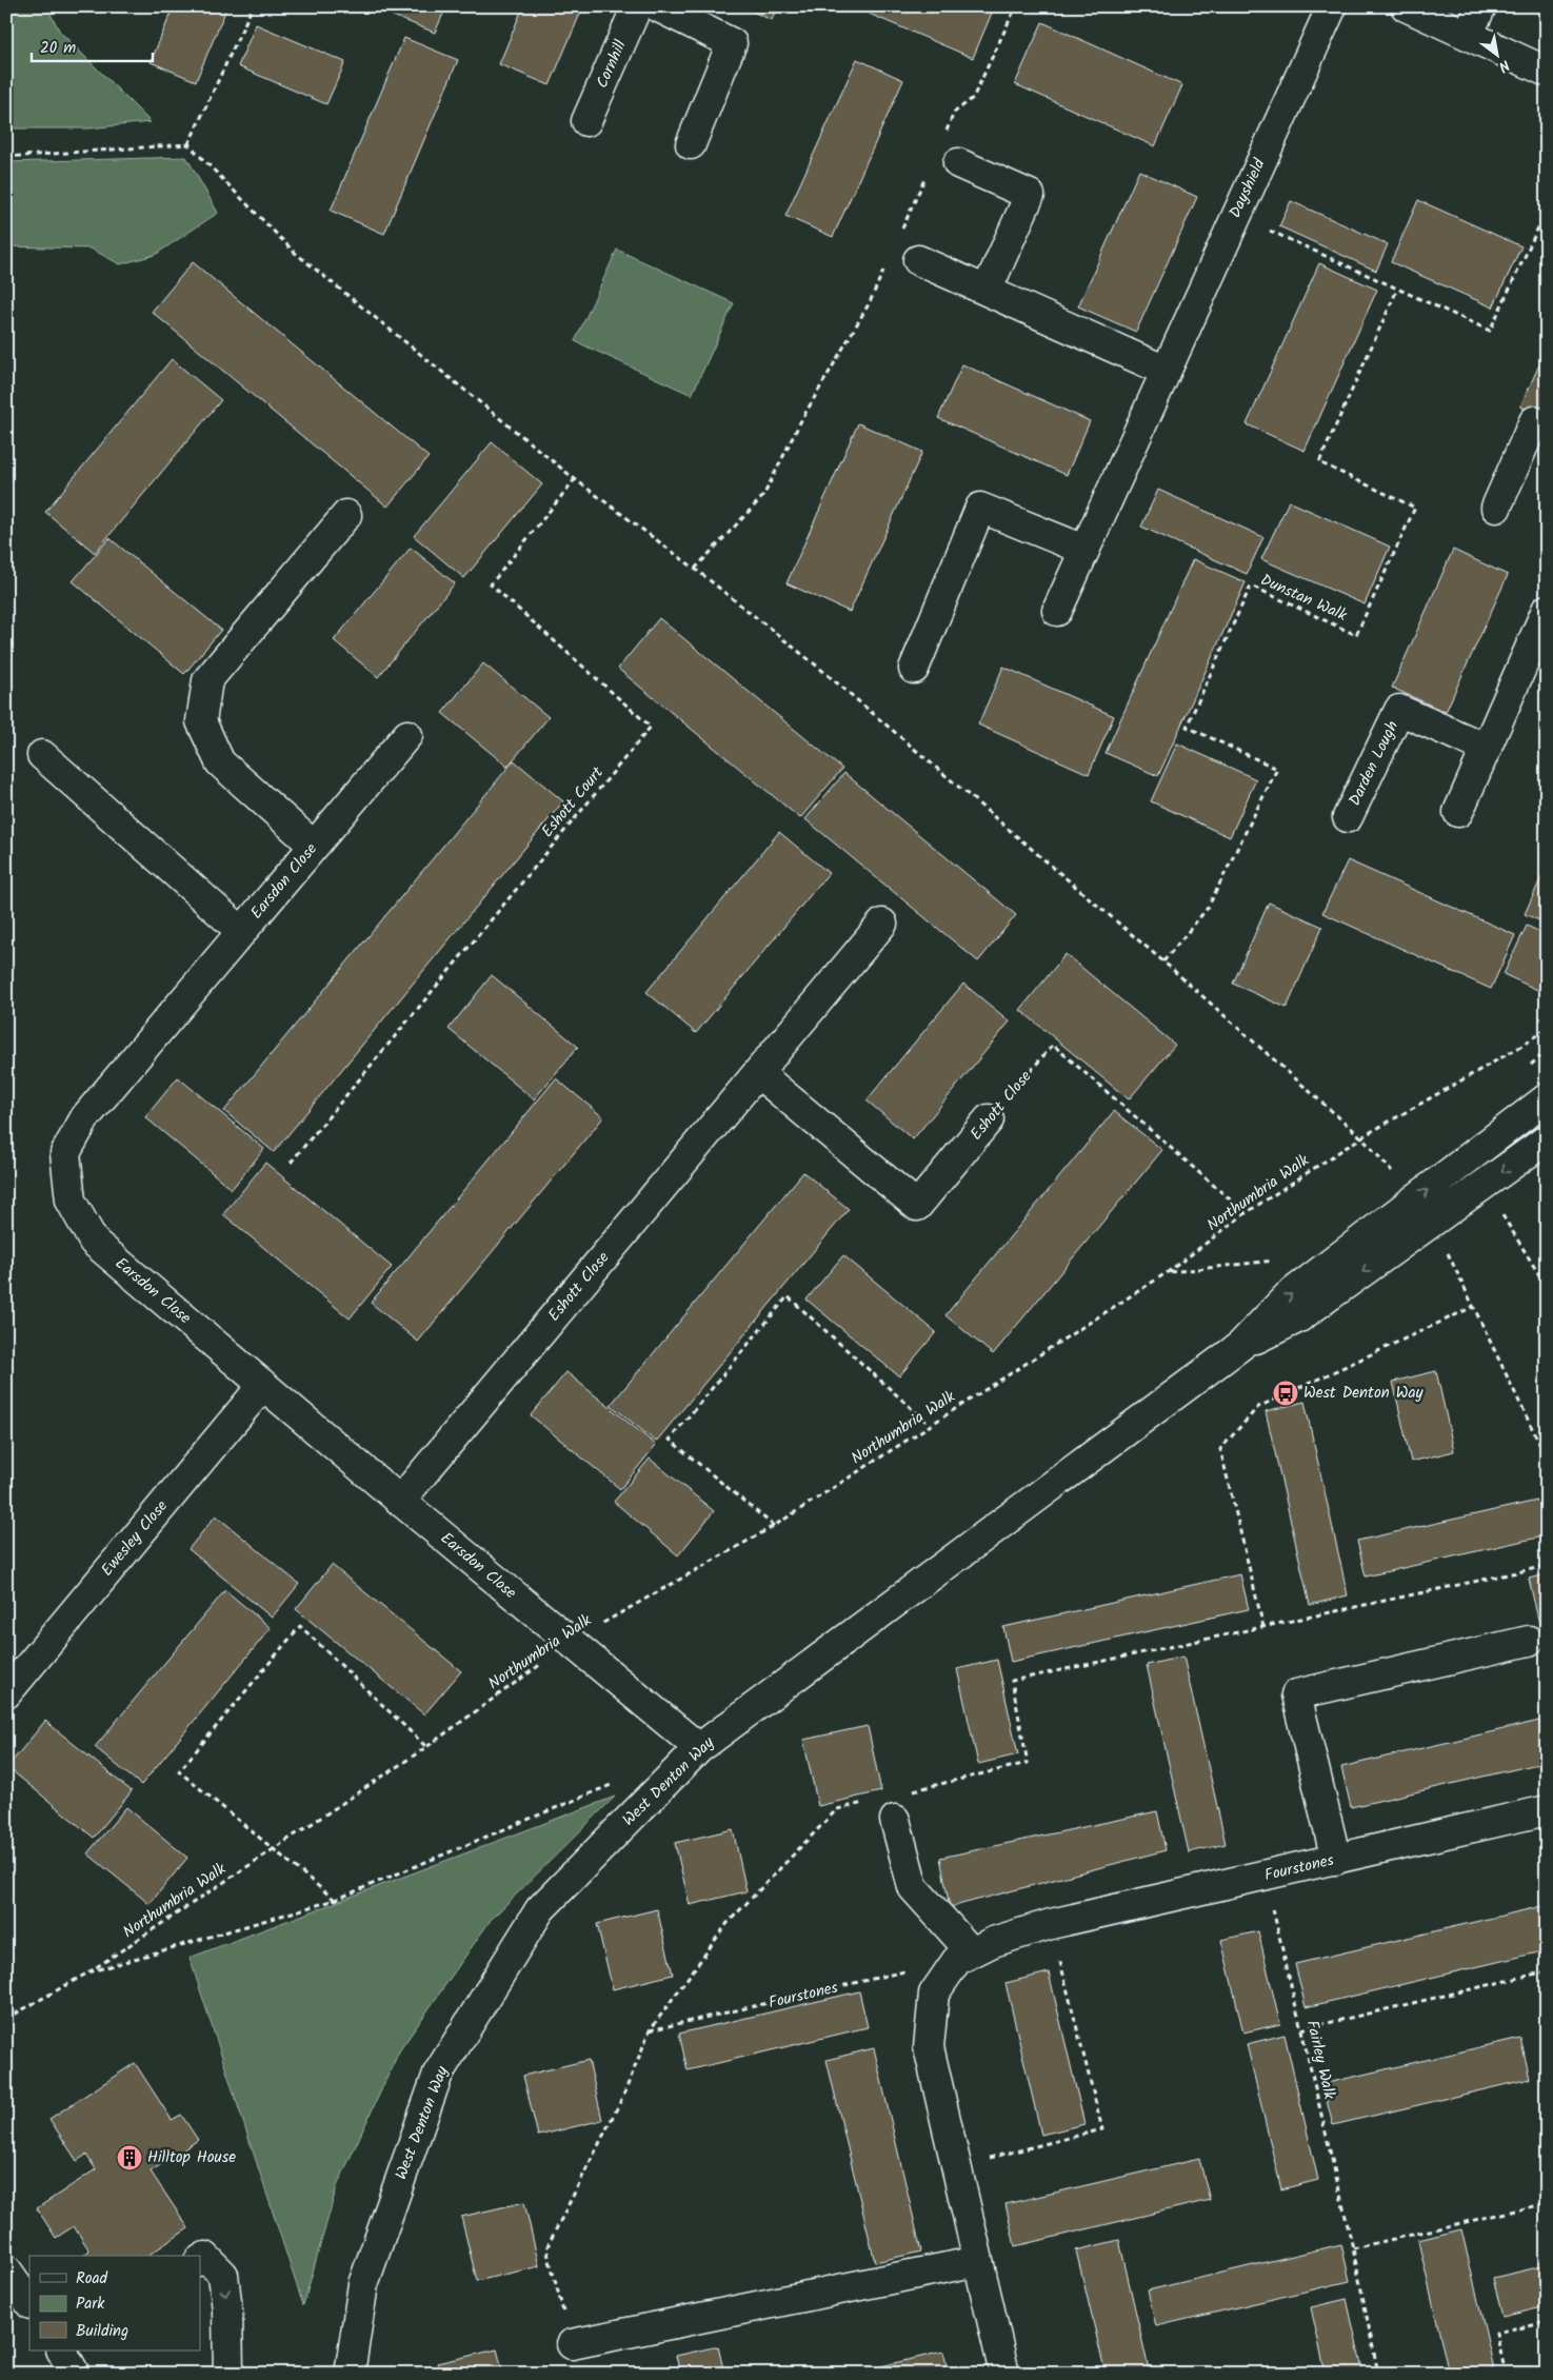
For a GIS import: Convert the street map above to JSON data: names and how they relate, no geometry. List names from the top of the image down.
{
  "streets": {
    "street": [
      "Cornhill",
      "Dayshield",
      "Darden Lough",
      "Earsdon Close",
      "Eshott Close",
      "Ewesley Close",
      "West Denton Way",
      "Fourstones"
    ],
    "path": [
      "Dunstan Walk",
      "Eshott Court",
      "Northumbria Walk",
      "Fairley Walk"
    ]
  },
  "crossings": [
    ["Earsdon Close", "Eshott Close"],
    ["Earsdon Close", "Northumbria Walk"],
    ["Earsdon Close", "Ewesley Close"],
    ["Earsdon Close", "West Denton Way"],
    ["Eshott Close", "Northumbria Walk"],
    ["Fourstones", "Fairley Walk"]
  ],
  "places": {
    "bus stop": ["West Denton Way"],
    "building": ["Hilltop House"]
  },
  "legend": ["Road", "Park", "Building"],
  "scale_bar": "20 m",
  "north": "bottom right"
}
